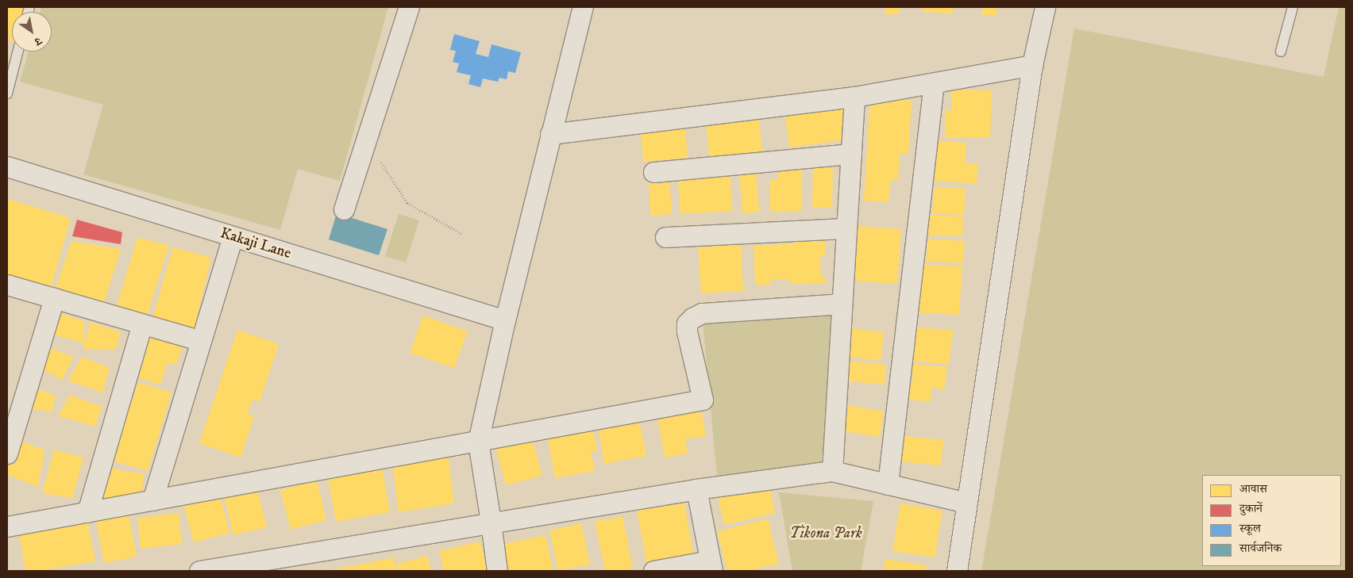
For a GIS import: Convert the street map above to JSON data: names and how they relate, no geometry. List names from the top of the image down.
{
  "streets": {
    "street": ["Kakaji Lane"]
  },
  "parks": ["Tikona Park"],
  "legend": [
    "आवास",
    "दुकानें",
    "स्कूल",
    "सार्वजनिक"
  ],
  "north": "bottom right"
}
